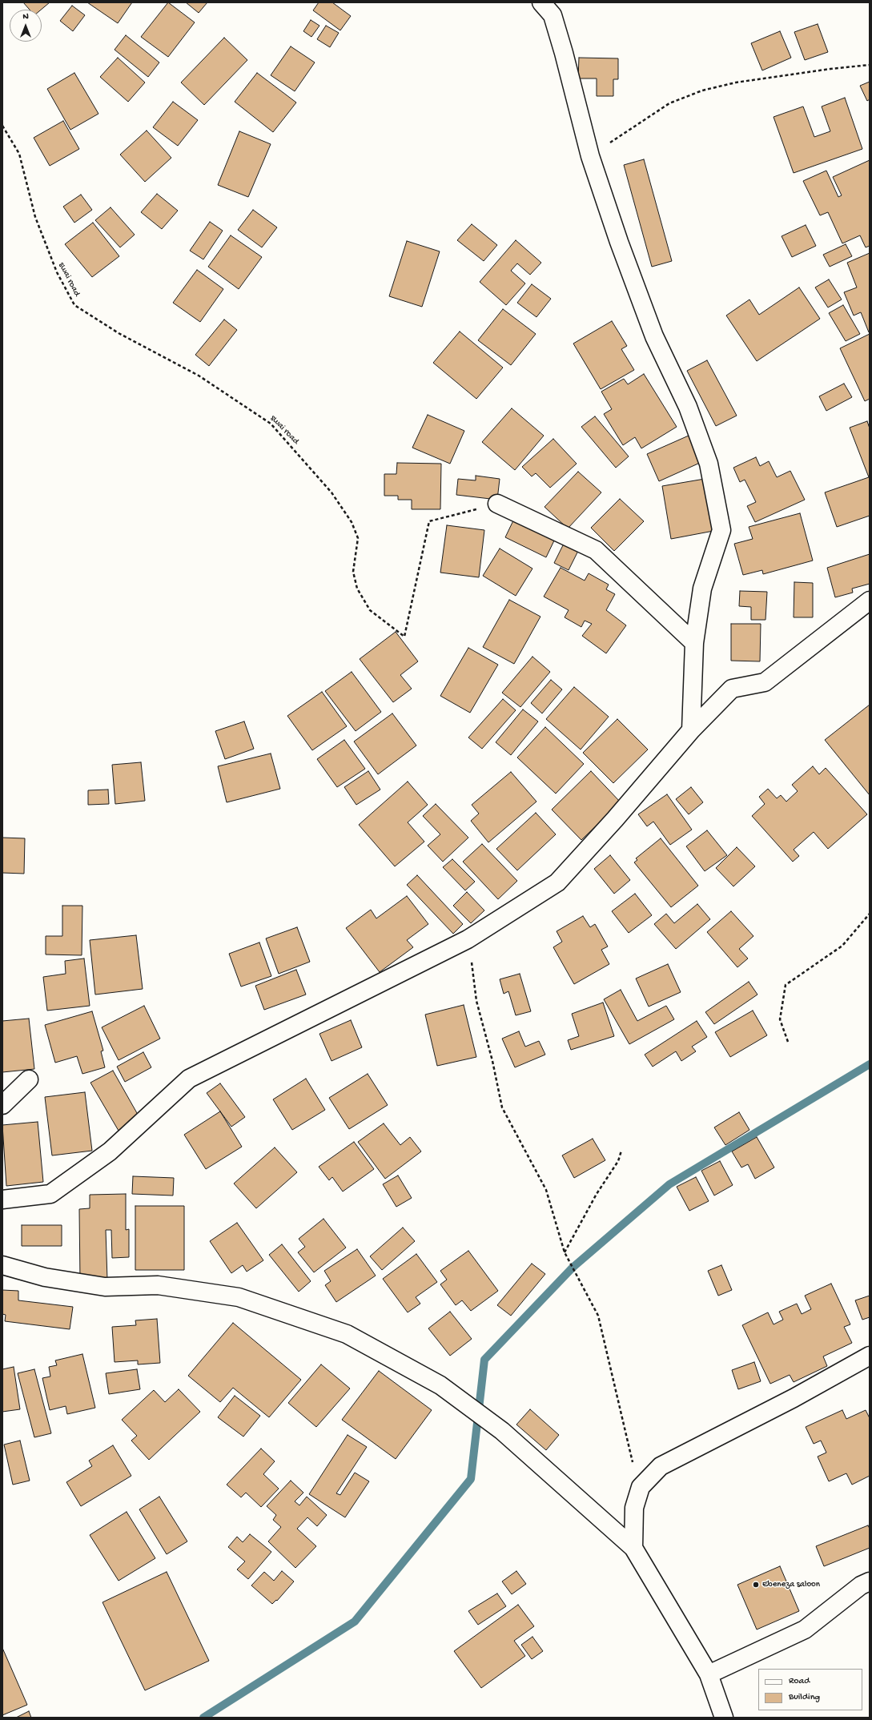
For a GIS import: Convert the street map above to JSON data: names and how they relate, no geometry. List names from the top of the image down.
{
  "streets": {
    "path": ["swai road"]
  },
  "places": ["Ebeneza saloon"],
  "legend": ["Road", "Building"],
  "north": "top"
}
